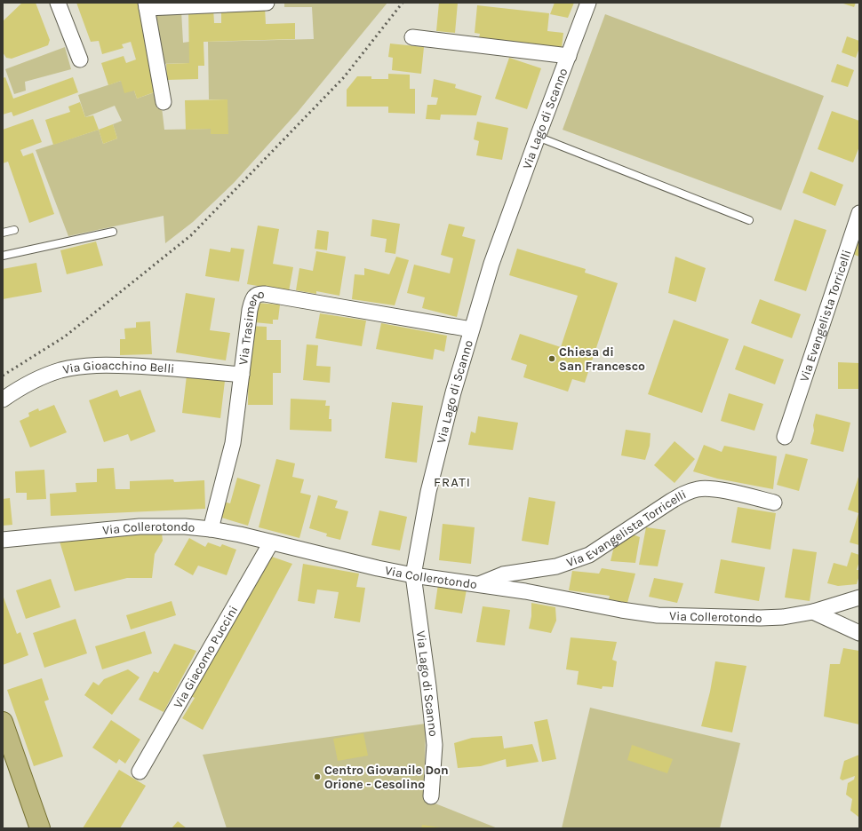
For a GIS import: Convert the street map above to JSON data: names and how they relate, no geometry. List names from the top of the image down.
{
  "streets": {
    "street": [
      "Via Lago di Scanno",
      "Via Evangelista Torricelli",
      "Via Trasimeno",
      "Via Gioacchino Belli",
      "Via Collerotondo",
      "Via Giacomo Puccini"
    ]
  },
  "crossings": [
    ["Via Lago di Scanno", "Via Trasimeno"],
    ["Via Lago di Scanno", "Via Collerotondo"],
    ["Via Evangelista Torricelli", "Via Collerotondo"],
    ["Via Trasimeno", "Via Gioacchino Belli"],
    ["Via Trasimeno", "Via Collerotondo"],
    ["Via Collerotondo", "Via Giacomo Puccini"]
  ],
  "districts": ["FRATI"],
  "places": ["Chiesa di San Francesco", "Centro Giovanile Don Orione - Cesolino"]
}
